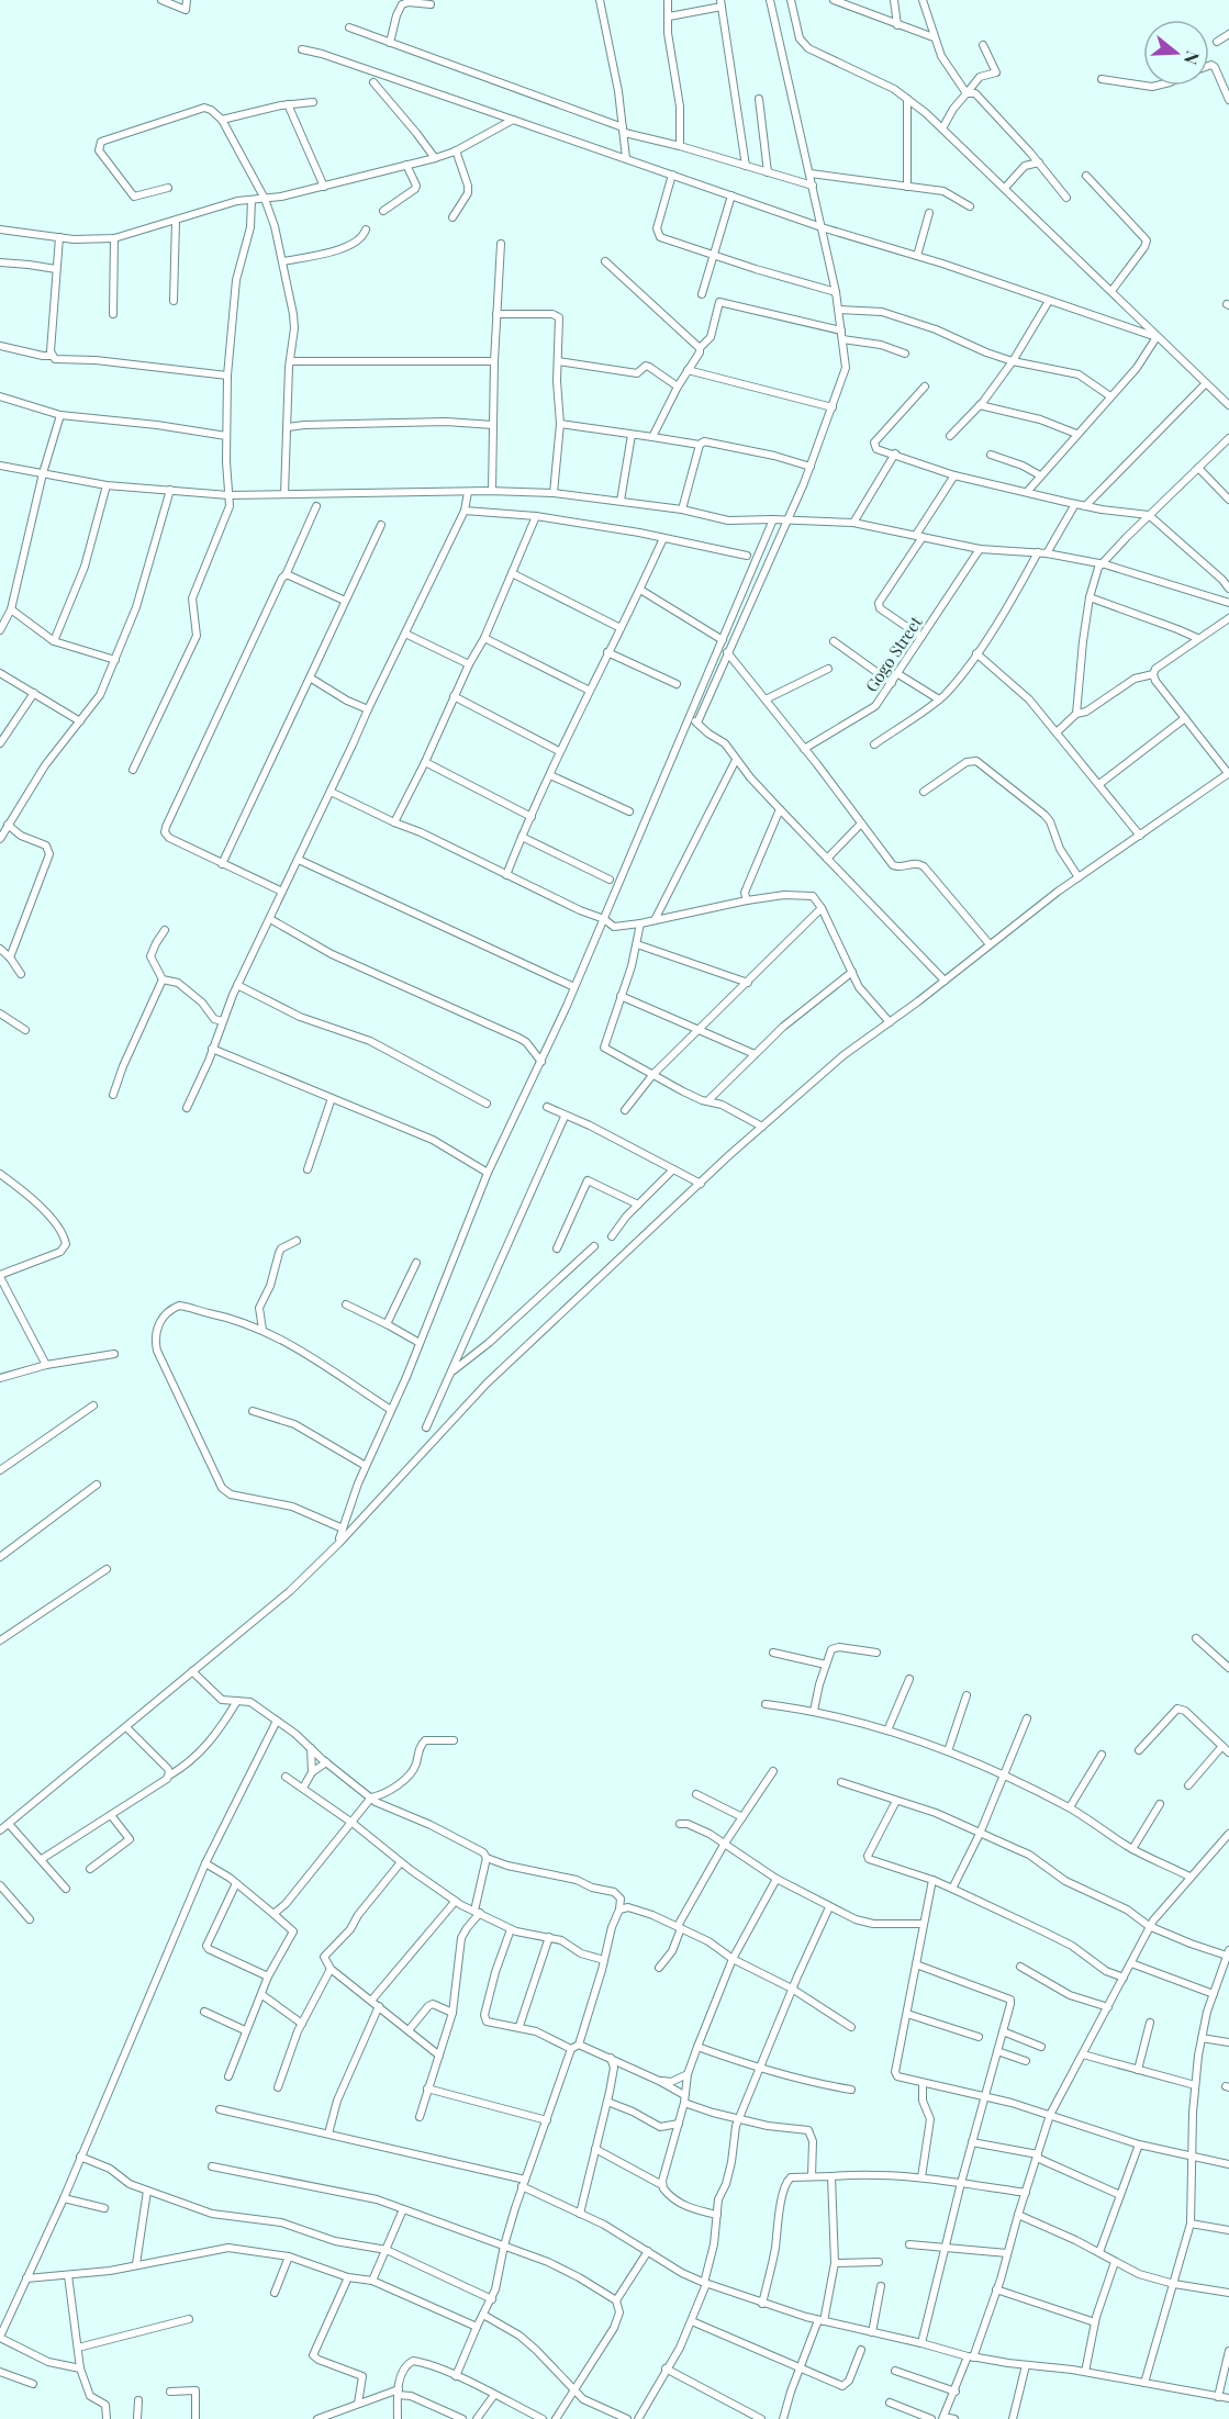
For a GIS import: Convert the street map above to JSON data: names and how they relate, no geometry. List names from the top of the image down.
{
  "streets": {
    "street": ["Gogo Street"]
  },
  "north": "right"
}
